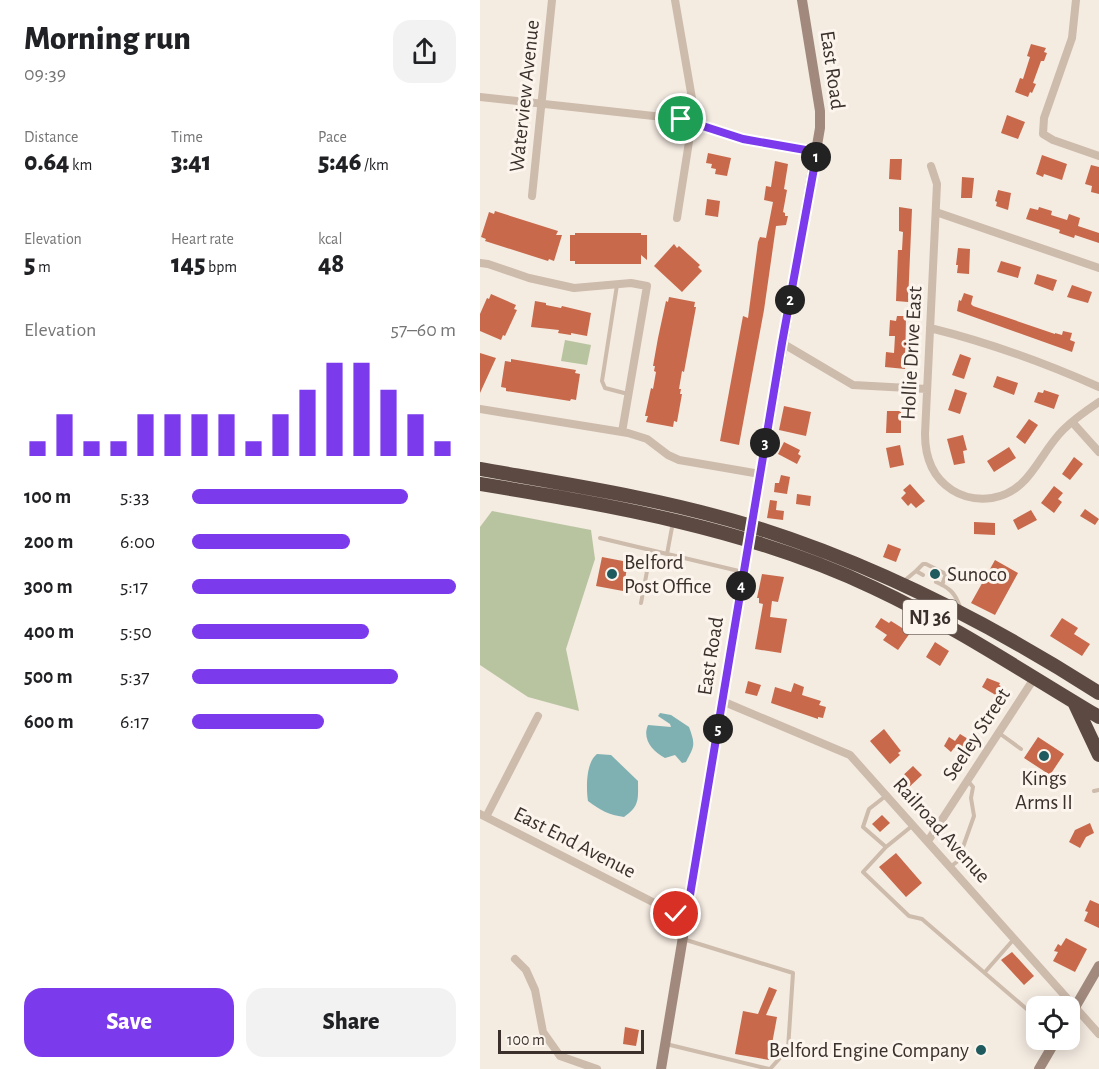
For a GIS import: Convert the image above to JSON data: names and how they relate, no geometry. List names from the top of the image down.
{
  "streets": {
    "highway": ["NJ 36"],
    "street": [
      "East Road",
      "Waterview Avenue",
      "Hollie Drive East",
      "Seeley Street",
      "Railroad Avenue",
      "East End Avenue"
    ]
  },
  "crossings": [
    ["East Road", "NJ 36"],
    ["East Road", "Railroad Avenue"],
    ["East Road", "East End Avenue"],
    ["NJ 36", "Seeley Street"],
    ["Seeley Street", "Railroad Avenue"]
  ],
  "places": [
    "Belford Post Office",
    "Sunoco",
    "Kings Arms II",
    "Belford Engine Company"
  ],
  "scale_bar": "100 m",
  "page": {
    "heading": ["Morning run", "09:39"],
    "stats": [
      ["Distance", "0.64 km"],
      ["Time", "3:41"],
      ["Pace", "5:46 /km"],
      ["Elevation", "5 m"],
      ["Heart rate", "145 bpm"],
      ["kcal", "48"]
    ],
    "pins": [
      "1",
      "2",
      "3",
      "4",
      "5"
    ],
    "chart": ["Elevation", "57–60 m"],
    "list": [
      {
        "name": "100 m",
        "note": "5:33"
      },
      {
        "name": "200 m",
        "note": "6:00"
      },
      {
        "name": "300 m",
        "note": "5:17"
      },
      {
        "name": "400 m",
        "note": "5:50"
      },
      {
        "name": "500 m",
        "note": "5:37"
      },
      {
        "name": "600 m",
        "note": "6:17"
      }
    ],
    "buttons": ["Save", "Share"],
    "scale": "100 m"
  }
}
